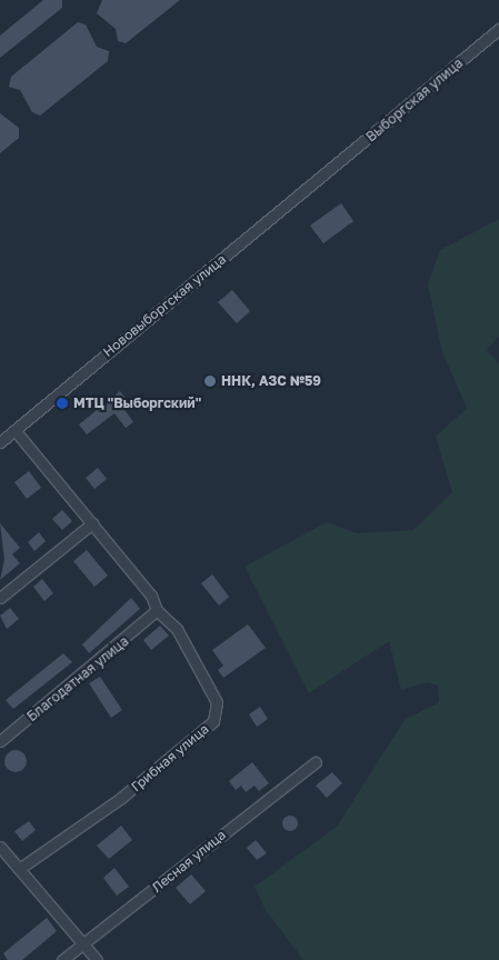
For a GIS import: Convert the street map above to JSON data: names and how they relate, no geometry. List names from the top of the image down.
{
  "streets": {
    "street": [
      "Выборгская улица",
      "Нововыборгская улица",
      "Благодатная улица",
      "Грибная улица",
      "Лесная улица"
    ]
  },
  "crossings": [
    ["Выборгская улица", "Нововыборгская улица"],
    ["Благодатная улица", "Грибная улица"]
  ],
  "places": ["ННК, АЗС №59", "МТЦ \"Выборгский\""]
}
